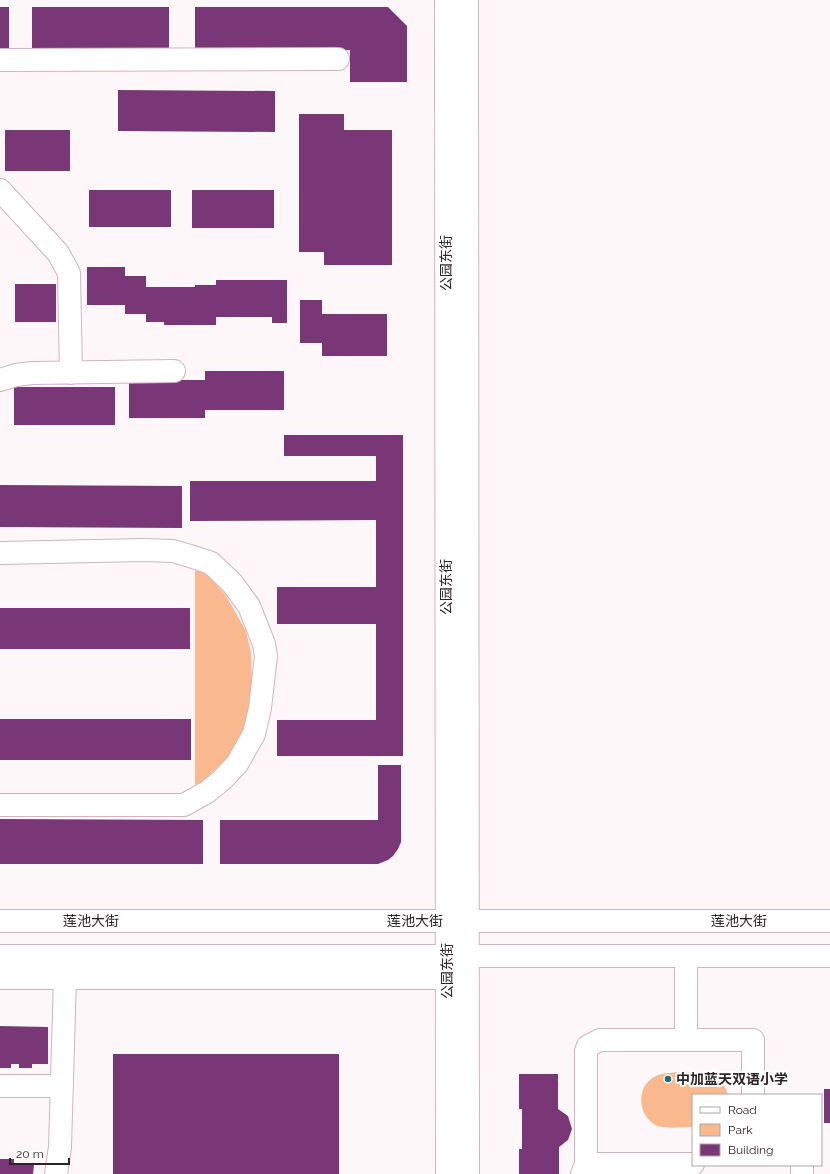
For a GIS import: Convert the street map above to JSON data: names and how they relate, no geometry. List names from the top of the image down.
{
  "streets": {
    "street": ["公园东街", "莲池大街"]
  },
  "crossings": [
    ["公园东街", "莲池大街"]
  ],
  "places": ["中加蓝天双语小学"],
  "legend": ["Road", "Park", "Building"],
  "scale_bar": "20 m"
}
